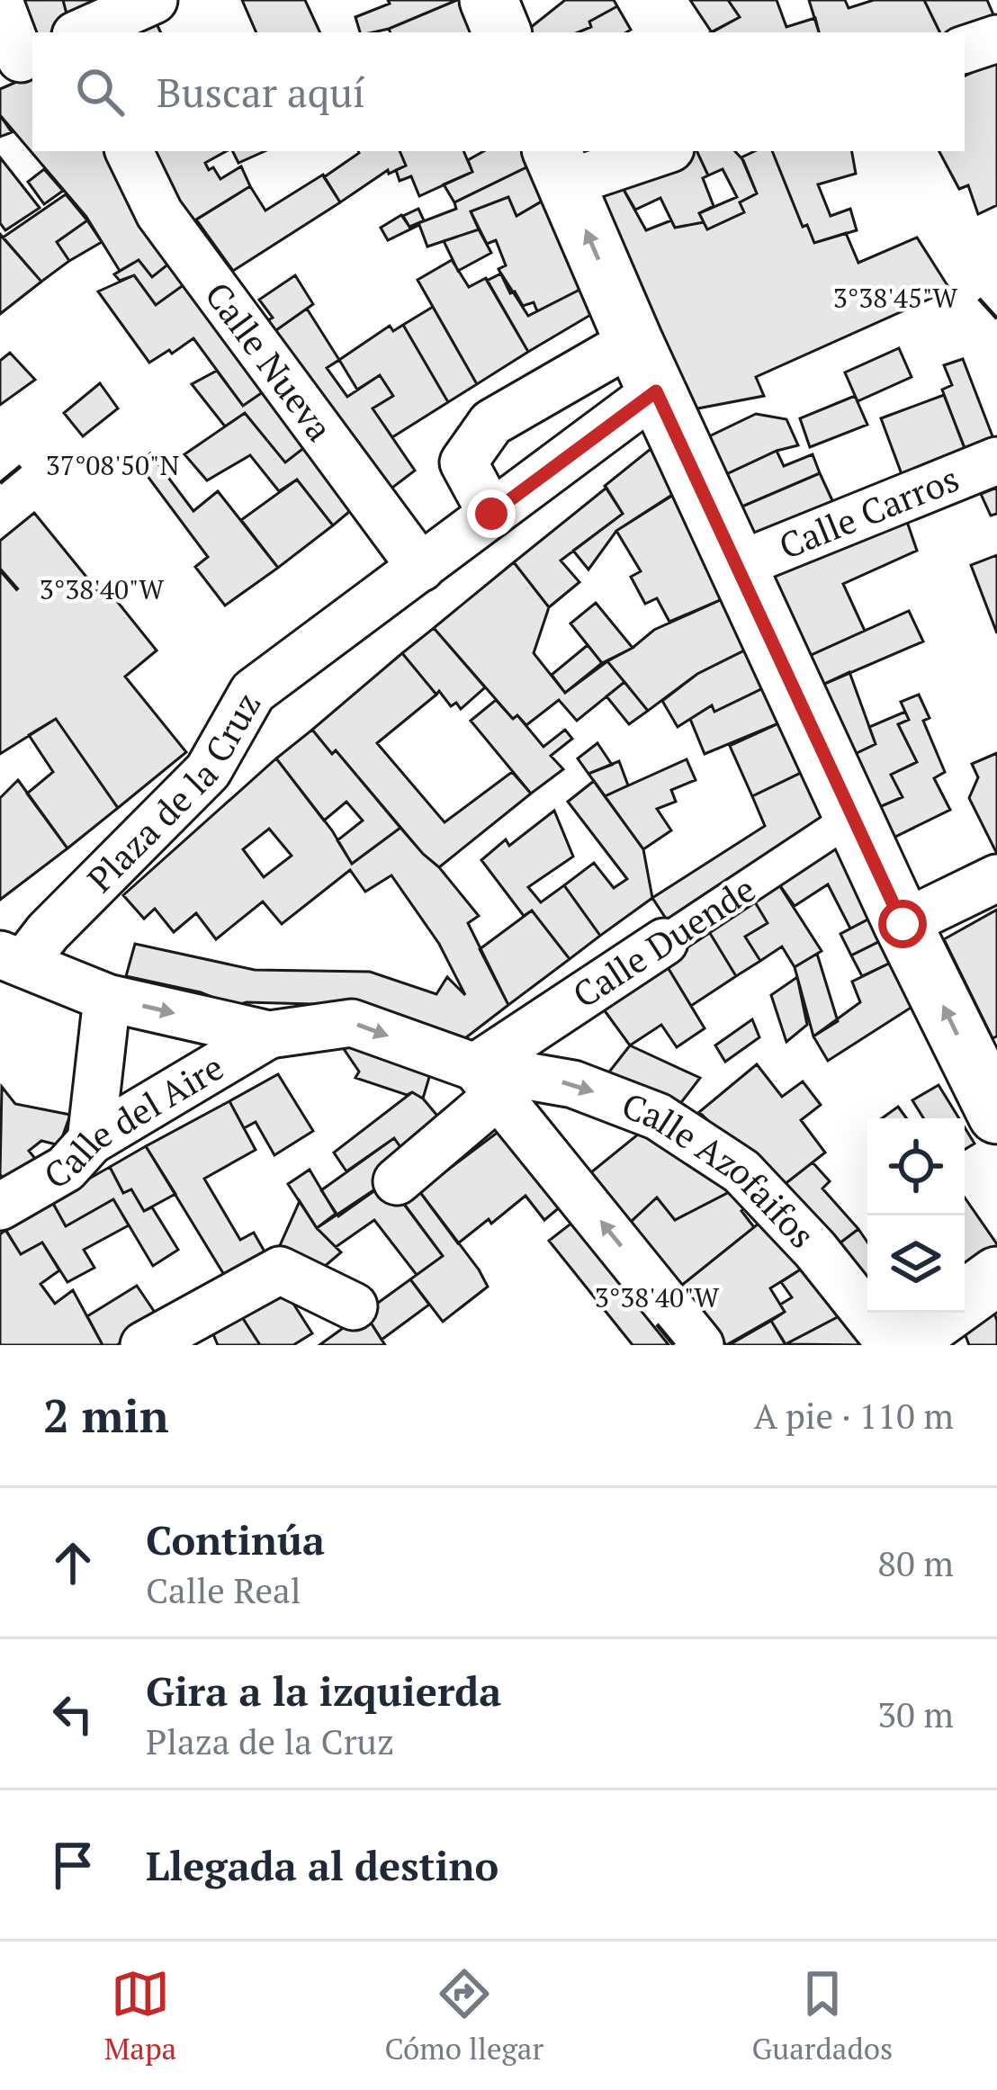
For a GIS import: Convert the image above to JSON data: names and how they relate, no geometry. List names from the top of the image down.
{
  "streets": {
    "street": [
      "Calle Nueva",
      "Calle Carros",
      "Plaza de la Cruz",
      "Calle Duende",
      "Calle del Aire",
      "Calle Azofaifos"
    ]
  },
  "crossings": [
    ["Calle Nueva", "Plaza de la Cruz"],
    ["Calle Duende", "Calle Azofaifos"],
    ["Calle del Aire", "Calle Azofaifos"]
  ],
  "page": {
    "search": "Buscar aquí",
    "heading": ["2 min", "A pie · 110 m"],
    "list": [
      ["Continúa", "Calle Real", "80 m"],
      ["Gira a la izquierda", "Plaza de la Cruz", "30 m"],
      "Llegada al destino"
    ],
    "nav": ["Mapa", "Cómo llegar", "Guardados"]
  },
  "coordinates": ["3°38'45\"W", "37°08'50\"N", "3°38'40\"W"]
}
